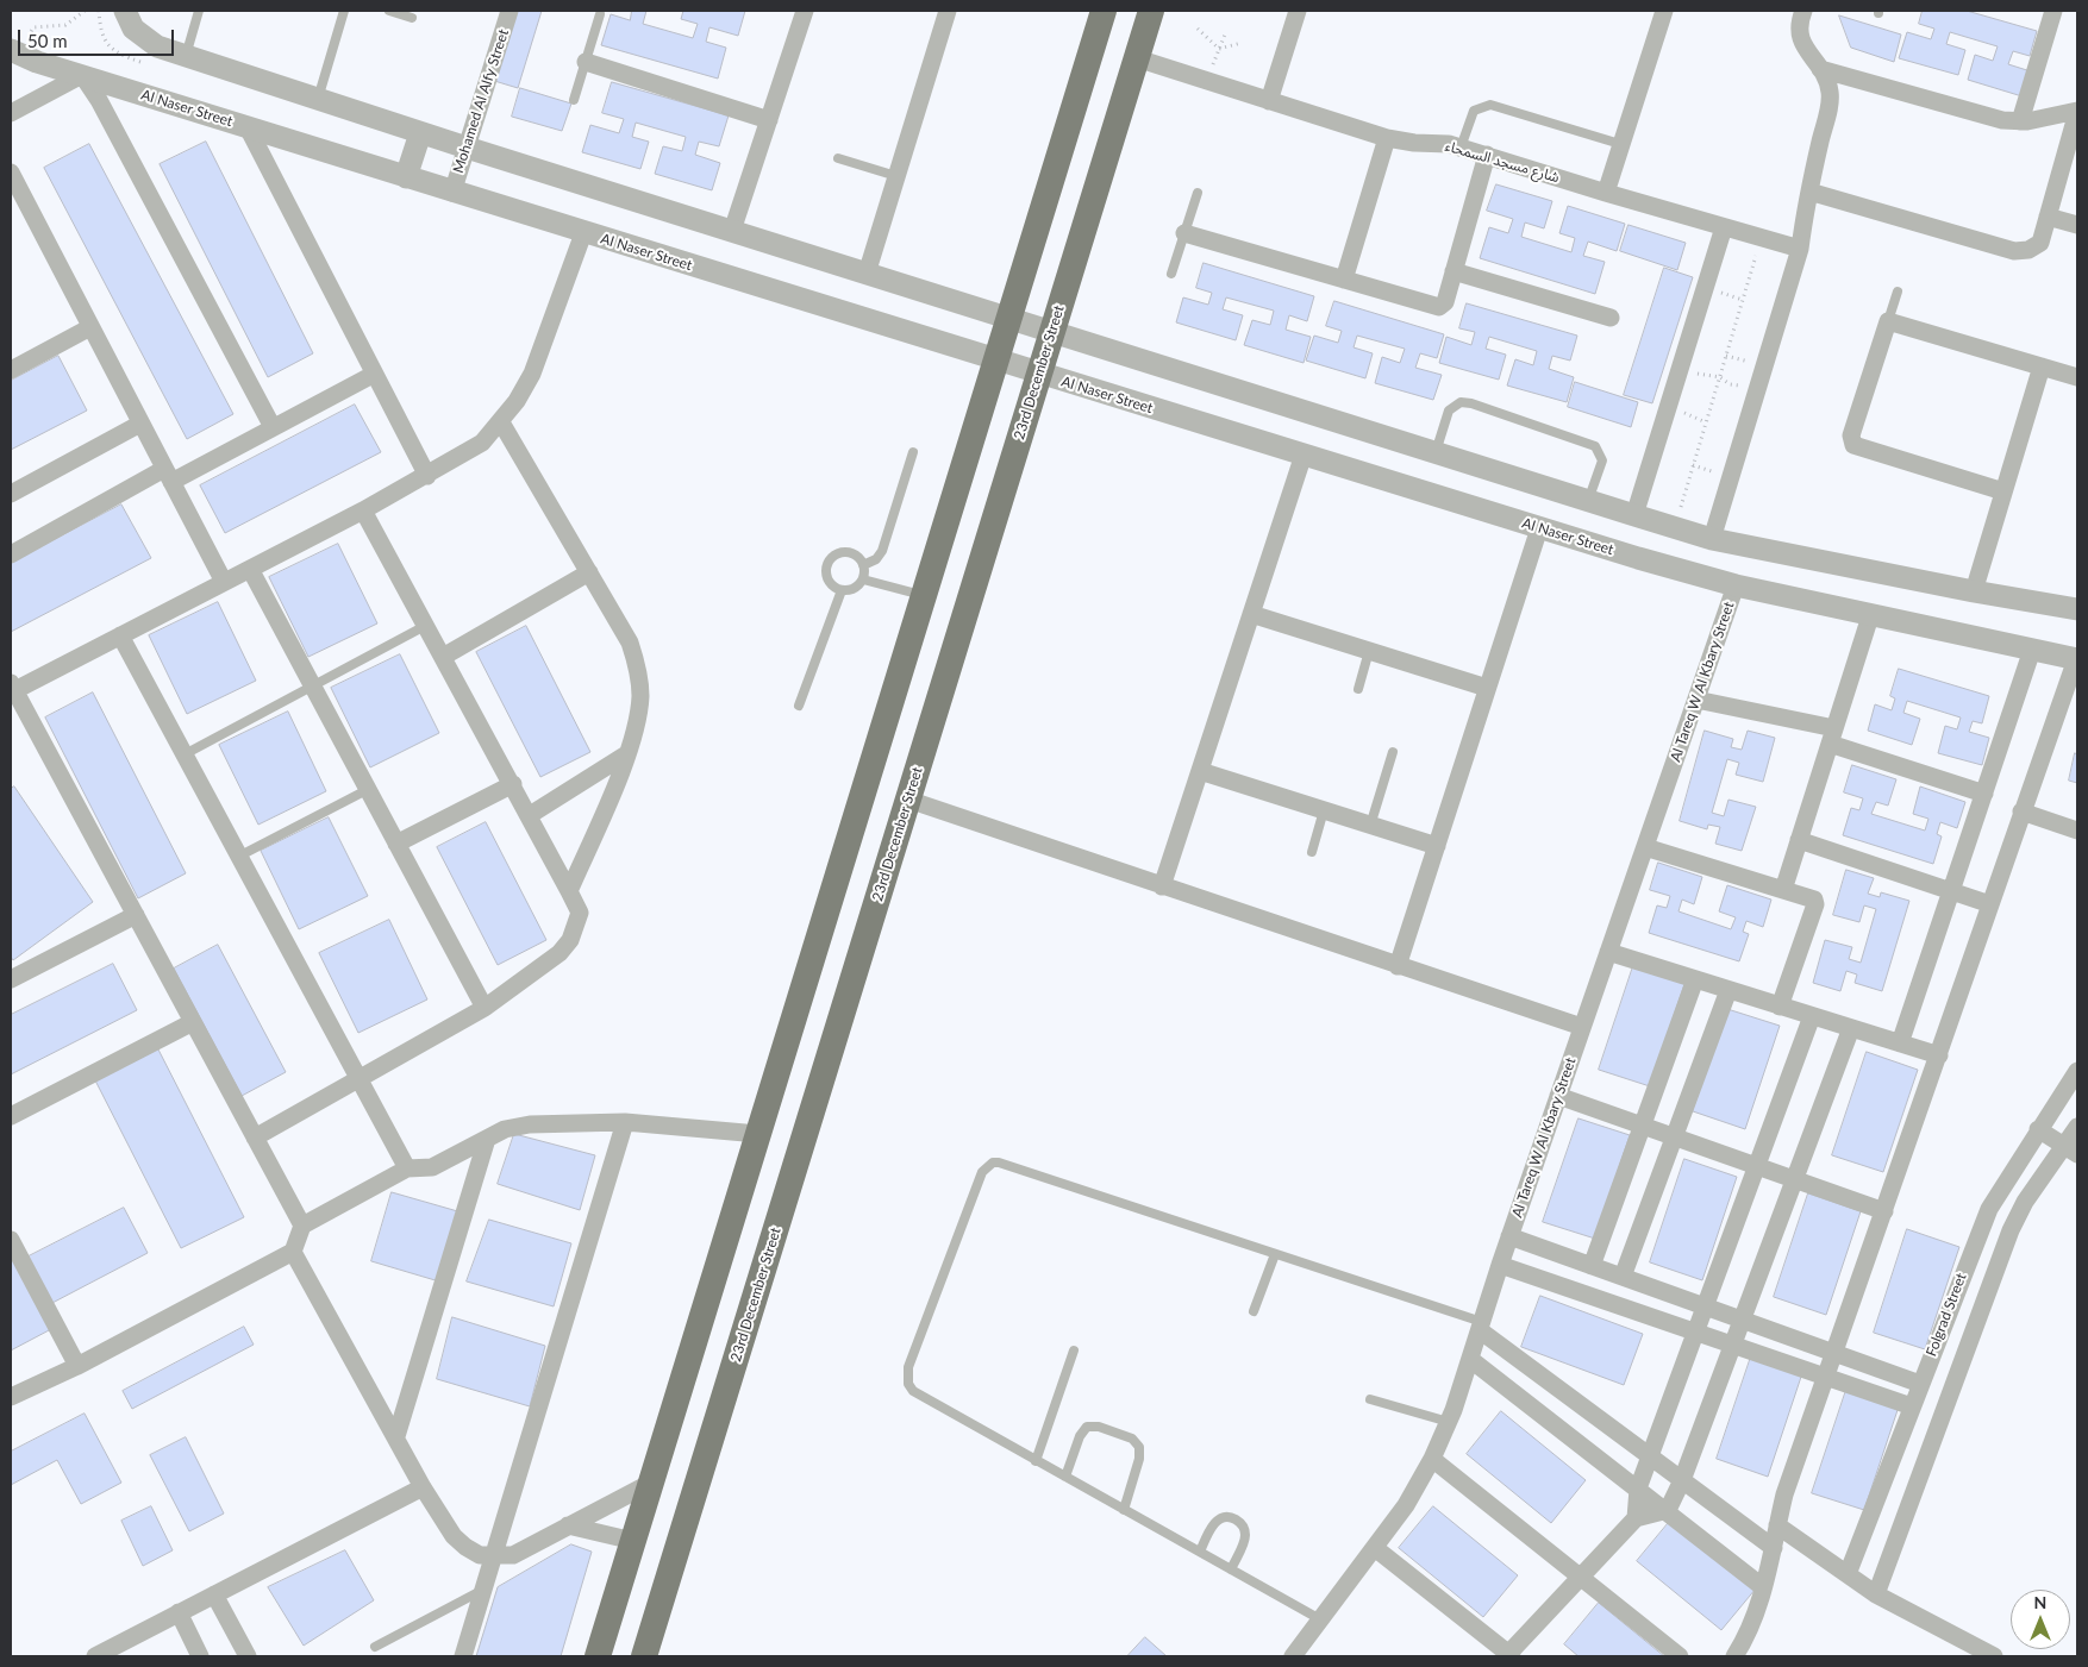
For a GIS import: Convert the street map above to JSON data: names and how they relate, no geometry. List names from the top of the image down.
{
  "streets": {
    "main road": ["23rd December Street"],
    "street": [
      "Mohamed Al Alfy Street",
      "Al Naser Street",
      "شارع مسجد السمحاء",
      "Al Tareq W Al Kbary Street",
      "Folgrad Street"
    ]
  },
  "crossings": [
    ["Mohamed Al Alfy Street", "Al Naser Street"],
    ["Al Naser Street", "23rd December Street"],
    ["Al Naser Street", "Al Tareq W Al Kbary Street"],
    ["شارع مسجد السمحاء", "23rd December Street"]
  ],
  "scale_bar": "50 m",
  "north": "top"
}
